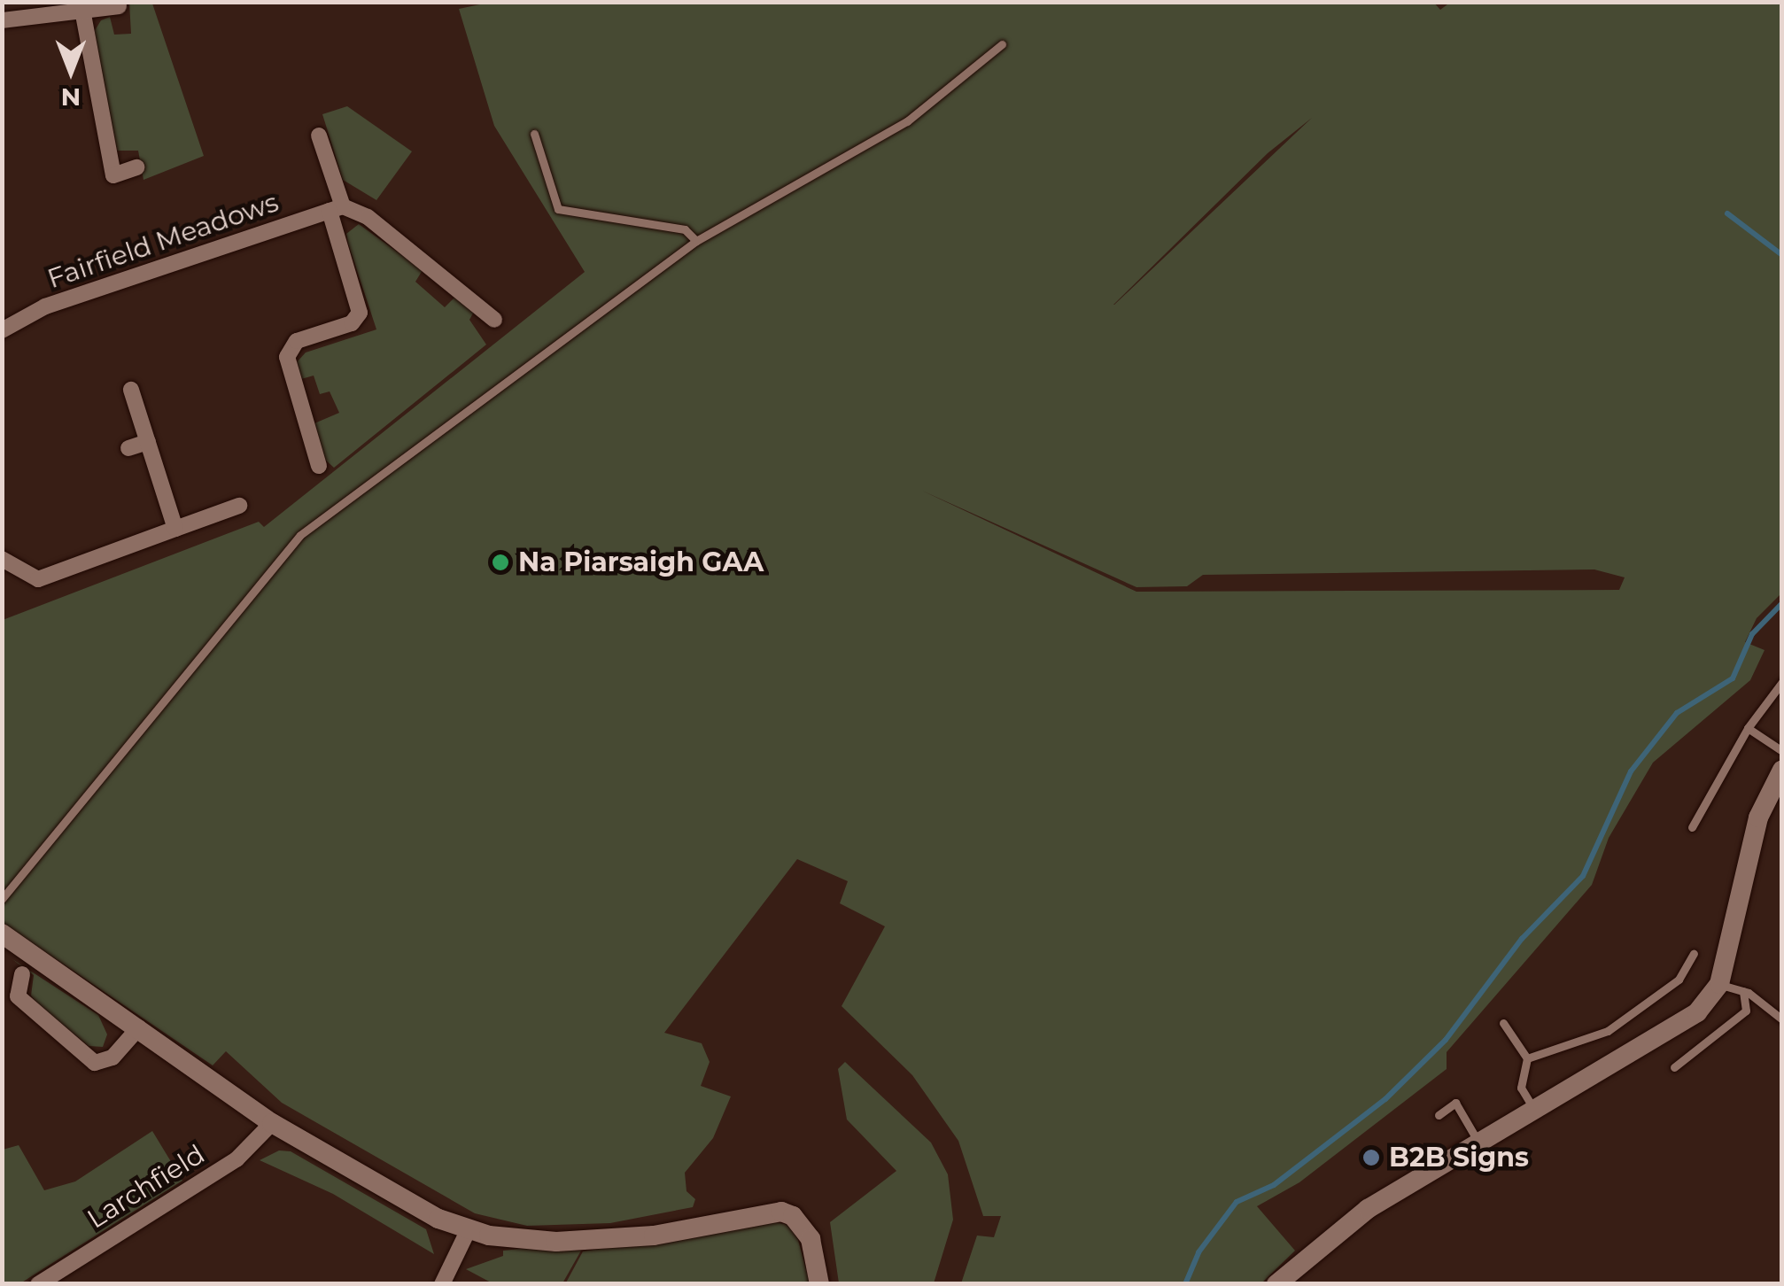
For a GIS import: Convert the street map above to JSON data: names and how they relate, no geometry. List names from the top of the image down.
{
  "streets": {
    "street": ["Fairfield Meadows", "Larchfield"]
  },
  "places": ["Na Piarsaigh GAA", "B2B Signs"],
  "north": "bottom"
}
